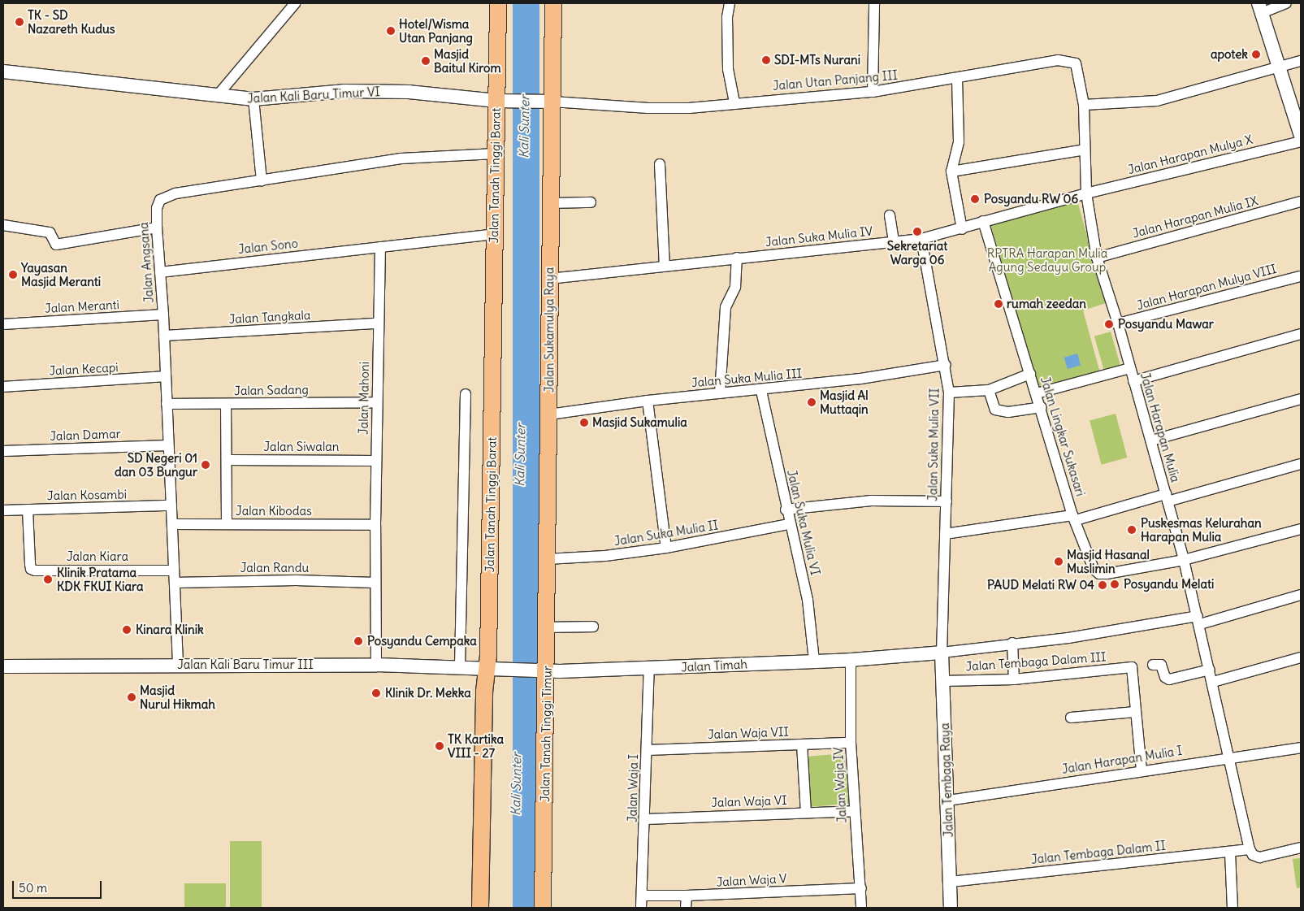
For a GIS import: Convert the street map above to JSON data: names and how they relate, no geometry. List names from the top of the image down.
{
  "streets": {
    "main road": ["Jalan Tanah Tinggi Barat", "Jalan Sukamulya Raya", "Jalan Tanah Tinggi Timur"],
    "street": [
      "Jalan Utan Panjang III",
      "Jalan Kali Baru Timur VI",
      "Jalan Harapan Mulya X",
      "Jalan Harapan Mulia IX",
      "Jalan Suka Mulia IV",
      "Jalan Sono",
      "Jalan Angsana",
      "Jalan Harapan Mulya VIII",
      "Jalan Meranti",
      "Jalan Tangkala",
      "Jalan Kecapi",
      "Jalan Suka Mulia III",
      "Jalan Sadang",
      "Jalan Mahoni",
      "Jalan Harapan Mulia",
      "Jalan Damar",
      "Jalan Lingkar Sukasari",
      "Jalan Suka Mulia VII",
      "Jalan Siwalan",
      "Jalan Kosambi",
      "Jalan Kibodas",
      "Jalan Suka Mulia VI",
      "Jalan Suka Mulia II",
      "Jalan Kiara",
      "Jalan Randu",
      "Jalan Tembaga Dalam III",
      "Jalan Kali Baru Timur III",
      "Jalan Timah",
      "Jalan Waja VII",
      "Jalan Harapan Mulia I",
      "Jalan Tembaga Raya",
      "Jalan Waja IV",
      "Jalan Waja I",
      "Jalan Waja VI",
      "Jalan Tembaga Dalam II",
      "Jalan Waja V"
    ]
  },
  "crossings": [
    ["Jalan Utan Panjang III", "Jalan Kali Baru Timur VI"],
    ["Jalan Utan Panjang III", "Jalan Sukamulya Raya"],
    ["Jalan Utan Panjang III", "Jalan Harapan Mulia"],
    ["Jalan Kali Baru Timur VI", "Jalan Tanah Tinggi Barat"],
    ["Jalan Kali Baru Timur VI", "Jalan Sukamulya Raya"],
    ["Jalan Harapan Mulya X", "Jalan Suka Mulia IV"],
    ["Jalan Harapan Mulya X", "Jalan Harapan Mulia"],
    ["Jalan Tanah Tinggi Barat", "Jalan Angsana"],
    ["Jalan Tanah Tinggi Barat", "Jalan Kali Baru Timur III"],
    ["Jalan Tanah Tinggi Barat", "Jalan Timah"],
    ["Jalan Harapan Mulia IX", "Jalan Harapan Mulia"],
    ["Jalan Suka Mulia IV", "Jalan Sukamulya Raya"],
    ["Jalan Suka Mulia IV", "Jalan Harapan Mulia"],
    ["Jalan Suka Mulia IV", "Jalan Lingkar Sukasari"],
    ["Jalan Suka Mulia IV", "Jalan Suka Mulia VII"],
    ["Jalan Sono", "Jalan Angsana"],
    ["Jalan Sono", "Jalan Mahoni"],
    ["Jalan Angsana", "Jalan Meranti"],
    ["Jalan Angsana", "Jalan Tangkala"],
    ["Jalan Angsana", "Jalan Kecapi"],
    ["Jalan Angsana", "Jalan Sadang"],
    ["Jalan Angsana", "Jalan Damar"],
    ["Jalan Angsana", "Jalan Kosambi"],
    ["Jalan Angsana", "Jalan Kibodas"],
    ["Jalan Angsana", "Jalan Kiara"],
    ["Jalan Angsana", "Jalan Randu"],
    ["Jalan Angsana", "Jalan Kali Baru Timur III"],
    ["Jalan Harapan Mulya VIII", "Jalan Harapan Mulia"],
    ["Jalan Tangkala", "Jalan Mahoni"],
    ["Jalan Sukamulya Raya", "Jalan Suka Mulia III"],
    ["Jalan Sukamulya Raya", "Jalan Suka Mulia II"],
    ["Jalan Sukamulya Raya", "Jalan Tanah Tinggi Timur"],
    ["Jalan Suka Mulia III", "Jalan Suka Mulia VII"],
    ["Jalan Suka Mulia III", "Jalan Suka Mulia VI"],
    ["Jalan Sadang", "Jalan Mahoni"],
    ["Jalan Mahoni", "Jalan Siwalan"],
    ["Jalan Mahoni", "Jalan Kibodas"],
    ["Jalan Mahoni", "Jalan Randu"],
    ["Jalan Mahoni", "Jalan Kali Baru Timur III"],
    ["Jalan Harapan Mulia", "Jalan Lingkar Sukasari"],
    ["Jalan Harapan Mulia", "Jalan Harapan Mulia I"],
    ["Jalan Suka Mulia VII", "Jalan Timah"],
    ["Jalan Suka Mulia VII", "Jalan Tembaga Raya"],
    ["Jalan Kosambi", "Jalan Kiara"],
    ["Jalan Suka Mulia VI", "Jalan Suka Mulia II"],
    ["Jalan Suka Mulia VI", "Jalan Timah"],
    ["Jalan Suka Mulia II", "Jalan Tanah Tinggi Timur"],
    ["Jalan Tembaga Dalam III", "Jalan Tembaga Raya"],
    ["Jalan Kali Baru Timur III", "Jalan Timah"],
    ["Jalan Timah", "Jalan Tanah Tinggi Timur"],
    ["Jalan Timah", "Jalan Tembaga Raya"],
    ["Jalan Timah", "Jalan Waja IV"],
    ["Jalan Timah", "Jalan Waja I"],
    ["Jalan Waja VII", "Jalan Waja IV"],
    ["Jalan Waja VII", "Jalan Waja I"],
    ["Jalan Harapan Mulia I", "Jalan Tembaga Raya"],
    ["Jalan Tembaga Raya", "Jalan Tembaga Dalam II"],
    ["Jalan Waja IV", "Jalan Waja VI"],
    ["Jalan Waja IV", "Jalan Waja V"],
    ["Jalan Waja I", "Jalan Waja VI"],
    ["Jalan Waja I", "Jalan Waja V"]
  ],
  "water": ["Kali Sunter"],
  "parks": ["RPTRA Harapan Mulia Agung Sedayu Group"],
  "places": [
    "TK - SD Nazareth Kudus",
    "Hotel/Wisma Utan Panjang",
    "apotek",
    "SDI-MTs Nurani",
    "Masjid Baitul Kirom",
    "Posyandu RW 06",
    "Sekretariat Warga 06",
    "Yayasan Masjid Meranti",
    "rumah zeedan",
    "Posyandu Mawar",
    "Masjid Al Muttaqin",
    "Masjid Sukamulia",
    "SD Negeri 01 dan 03 Bungur",
    "Puskesmas Kelurahan Harapan Mulia",
    "Masjid Hasanal Muslimin",
    "Klinik Pratama KDK FKUI Kiara",
    "Posyandu Melati",
    "PAUD Melati RW 04",
    "Kinara Klinik",
    "Posyandu Cempaka",
    "Klinik Dr. Mekka",
    "Masjid Nurul Hikmah",
    "TK Kartika VIII - 27"
  ],
  "scale_bar": "50 m"
}
